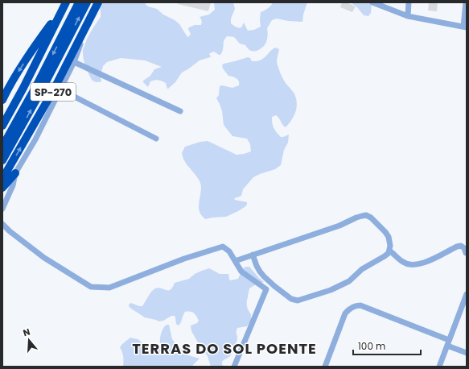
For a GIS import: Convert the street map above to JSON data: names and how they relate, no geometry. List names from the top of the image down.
{
  "streets": {
    "highway": ["SP-270"]
  },
  "districts": ["TERRAS DO SOL POENTE"],
  "scale_bar": "100 m",
  "north": "top"
}
